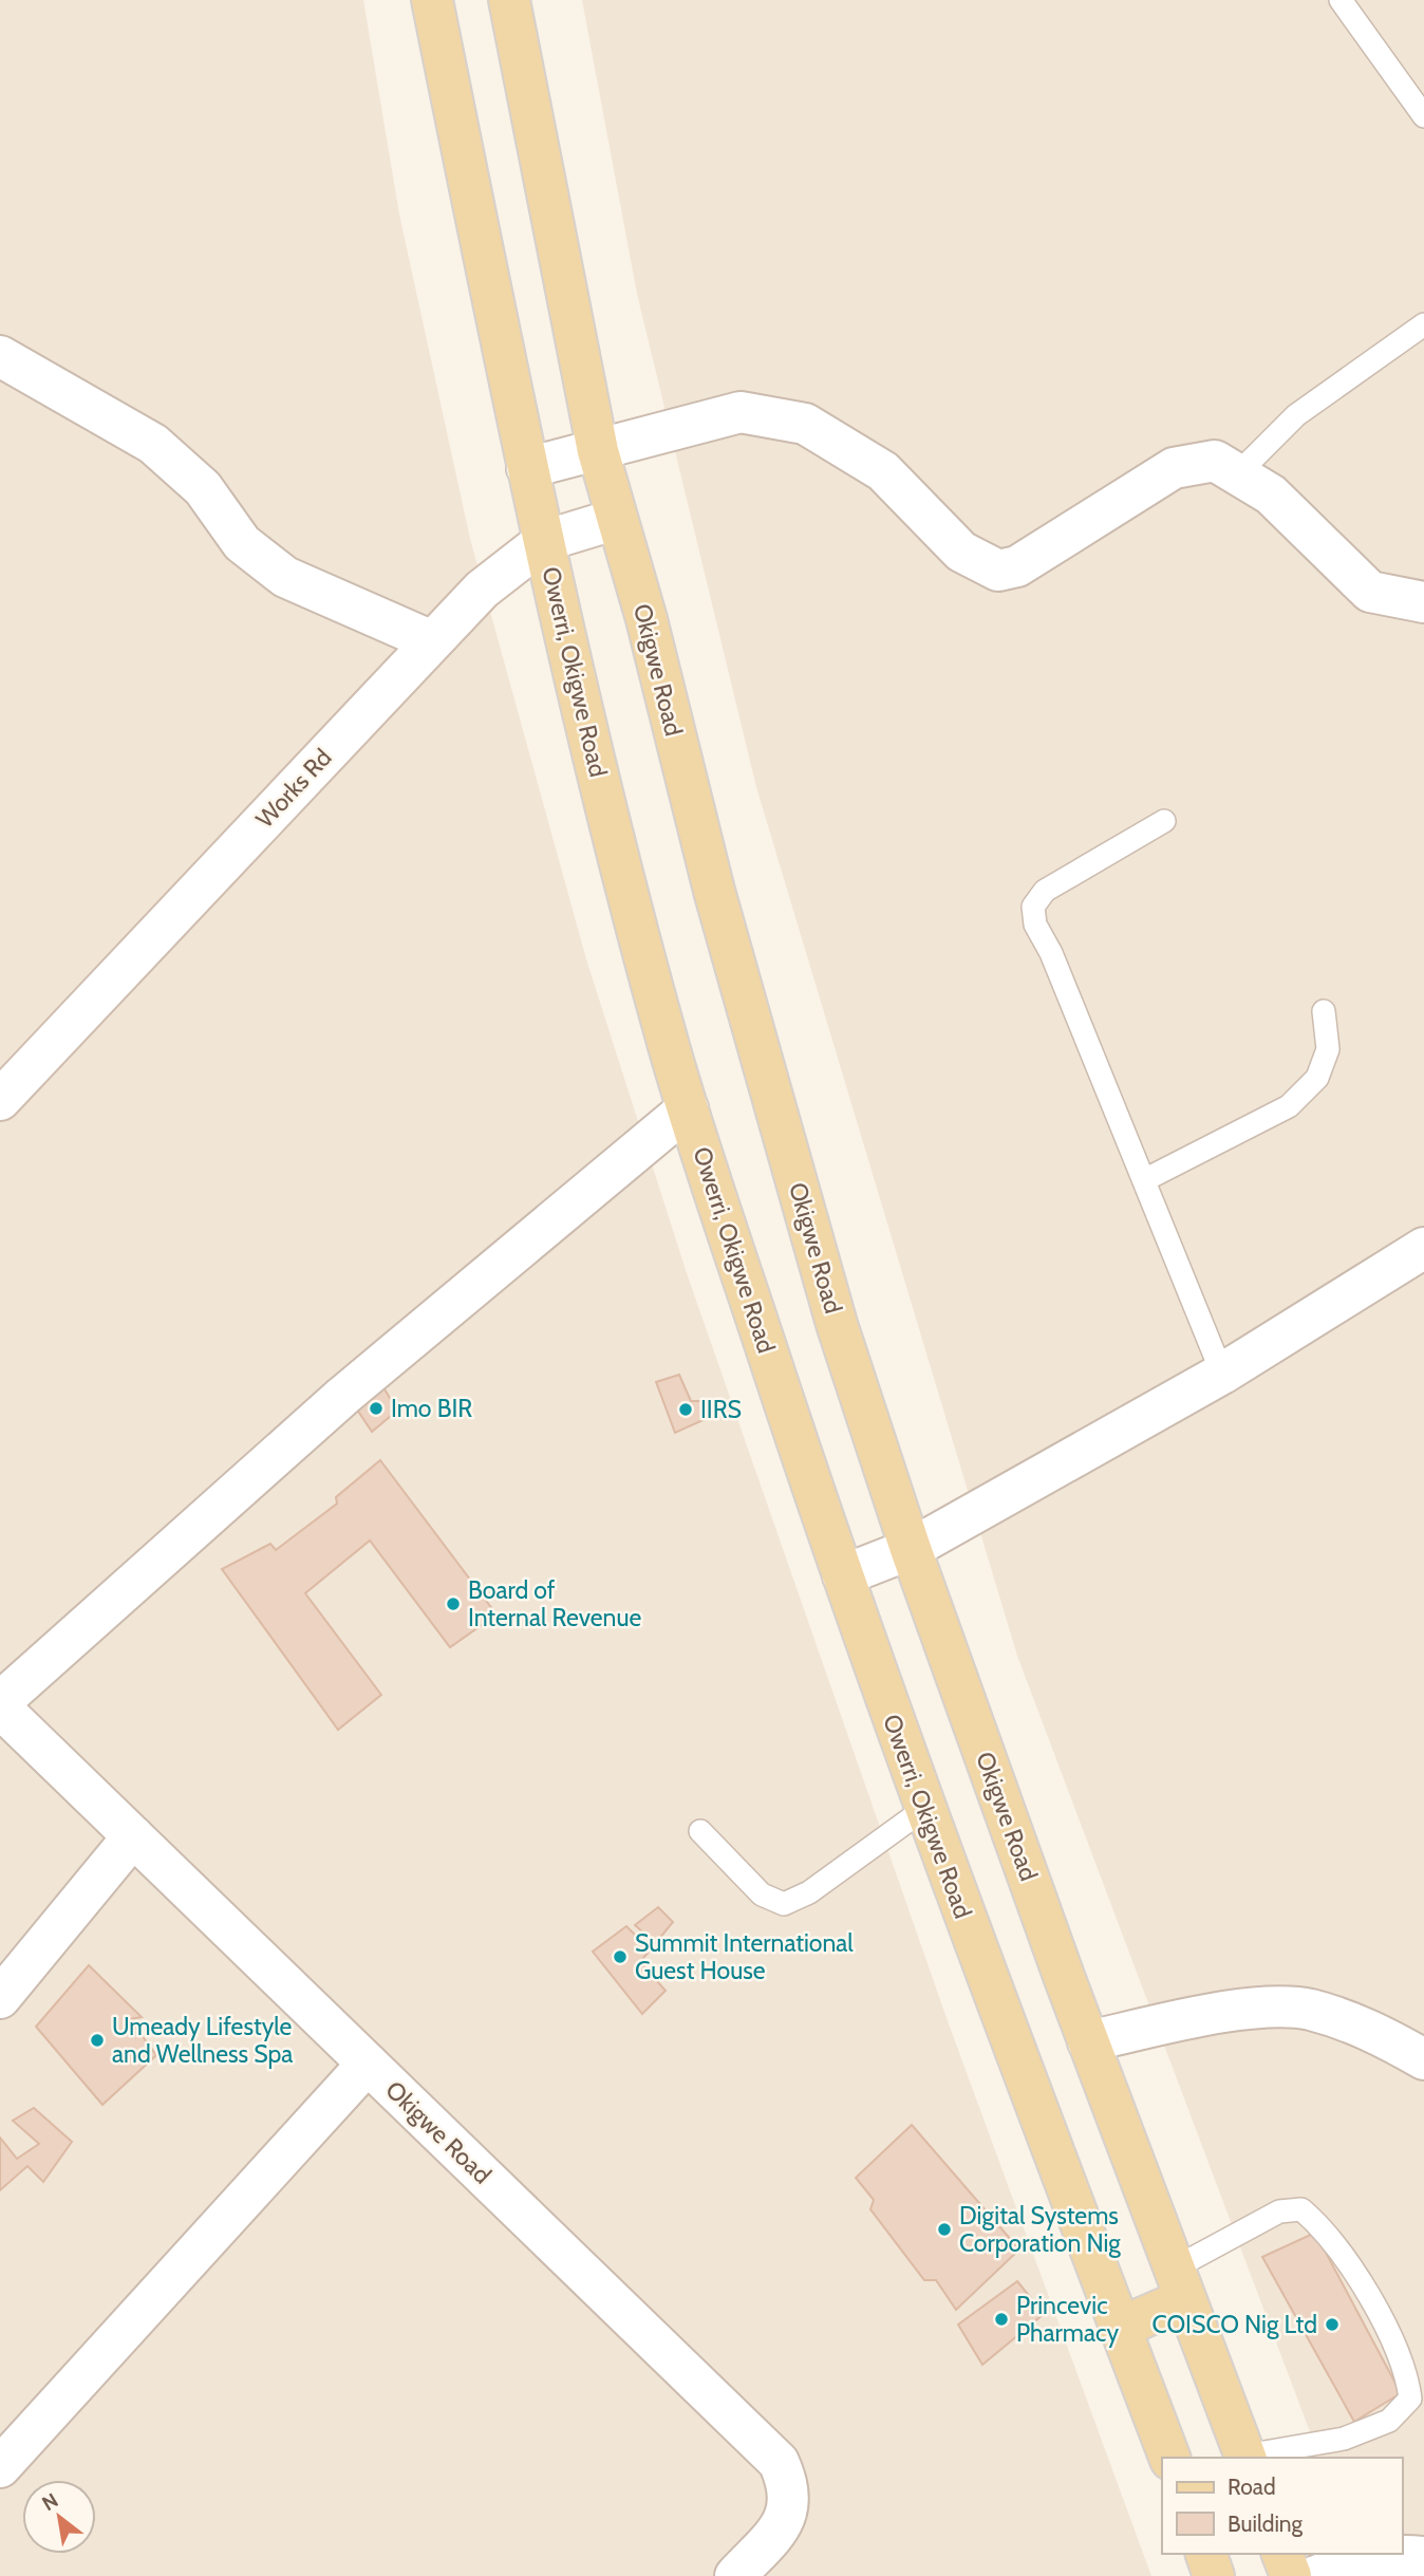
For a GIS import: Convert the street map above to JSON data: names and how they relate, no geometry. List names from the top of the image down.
{
  "streets": {
    "main road": ["Okigwe Road", "Owerri, Okigwe Road"],
    "street": ["Works Rd"]
  },
  "crossings": [
    ["Okigwe Road", "Works Rd"],
    ["Owerri, Okigwe Road", "Works Rd"]
  ],
  "places": [
    "Imo BIR",
    "IIRS",
    "Board of Internal Revenue",
    "Summit International Guest House",
    "Umeady Lifestyle and Wellness Spa",
    "Digital Systems Corporation Nig",
    "Princevic Pharmacy",
    "COISCO Nig Ltd"
  ],
  "legend": ["Road", "Building"],
  "north": "top left"
}
